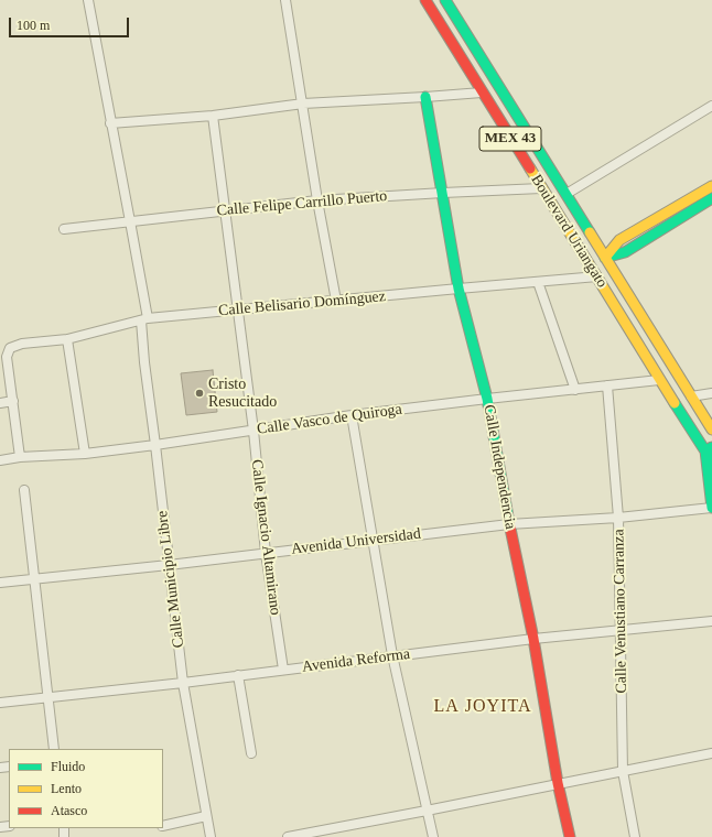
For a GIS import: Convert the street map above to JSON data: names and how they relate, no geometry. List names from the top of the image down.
{
  "streets": {
    "main road": ["MEX 43", "Boulevard Uriangato", "Calle Independencia"],
    "street": [
      "Calle Felipe Carrillo Puerto",
      "Calle Belisario Domínguez",
      "Calle Vasco de Quiroga",
      "Calle Ignacio Altamirano",
      "Avenida Universidad",
      "Calle Municipio Libre",
      "Calle Venustiano Carranza",
      "Avenida Reforma"
    ]
  },
  "crossings": [
    ["Calle Felipe Carrillo Puerto", "Boulevard Uriangato"],
    ["Calle Felipe Carrillo Puerto", "Calle Independencia"],
    ["Calle Felipe Carrillo Puerto", "Calle Ignacio Altamirano"],
    ["Calle Felipe Carrillo Puerto", "Calle Municipio Libre"],
    ["Boulevard Uriangato", "Calle Belisario Domínguez"],
    ["Boulevard Uriangato", "Calle Vasco de Quiroga"],
    ["Calle Belisario Domínguez", "Calle Independencia"],
    ["Calle Belisario Domínguez", "Calle Ignacio Altamirano"],
    ["Calle Belisario Domínguez", "Calle Municipio Libre"],
    ["Calle Vasco de Quiroga", "Calle Independencia"],
    ["Calle Vasco de Quiroga", "Calle Ignacio Altamirano"],
    ["Calle Vasco de Quiroga", "Calle Municipio Libre"],
    ["Calle Vasco de Quiroga", "Calle Venustiano Carranza"],
    ["Calle Independencia", "Avenida Universidad"],
    ["Calle Independencia", "Avenida Reforma"],
    ["Calle Ignacio Altamirano", "Avenida Universidad"],
    ["Calle Ignacio Altamirano", "Avenida Reforma"],
    ["Avenida Universidad", "Calle Municipio Libre"],
    ["Avenida Universidad", "Calle Venustiano Carranza"],
    ["Calle Municipio Libre", "Avenida Reforma"],
    ["Calle Venustiano Carranza", "Avenida Reforma"]
  ],
  "districts": ["LA JOYITA"],
  "places": ["Cristo Resucitado"],
  "legend": ["Fluido", "Lento", "Atasco"],
  "scale_bar": "100 m"
}
